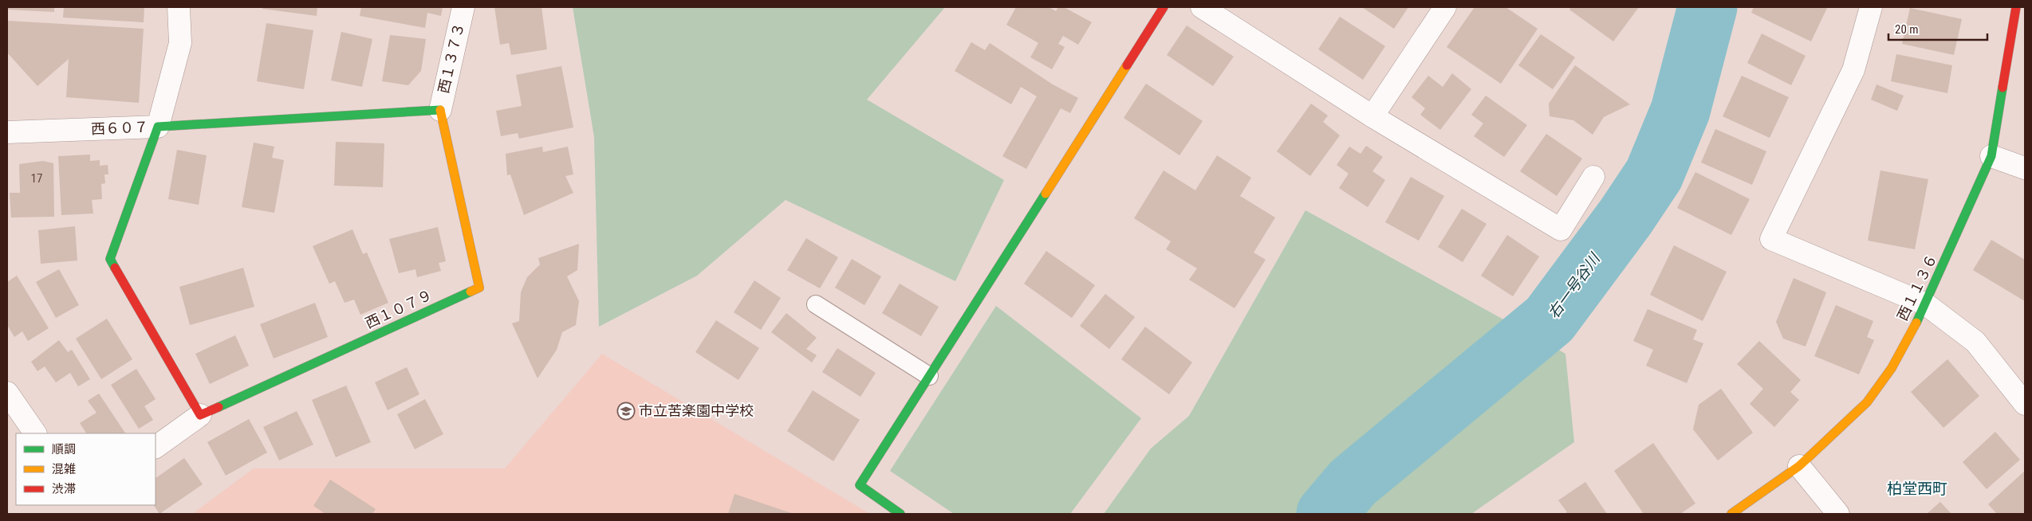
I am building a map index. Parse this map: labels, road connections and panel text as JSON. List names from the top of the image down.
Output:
{
  "streets": {
    "street": [
      "西１３７３",
      "西６０７",
      "西１１３６",
      "西１０７９"
    ]
  },
  "crossings": [
    ["西１３７３", "西１０７９"]
  ],
  "districts": ["柏堂西町"],
  "water": ["右一号谷川"],
  "places": {
    "school or university": ["市立苦楽園中学校"]
  },
  "house_numbers": ["17"],
  "legend": ["順調", "混雑", "渋滞"],
  "scale_bar": "20 m"
}
